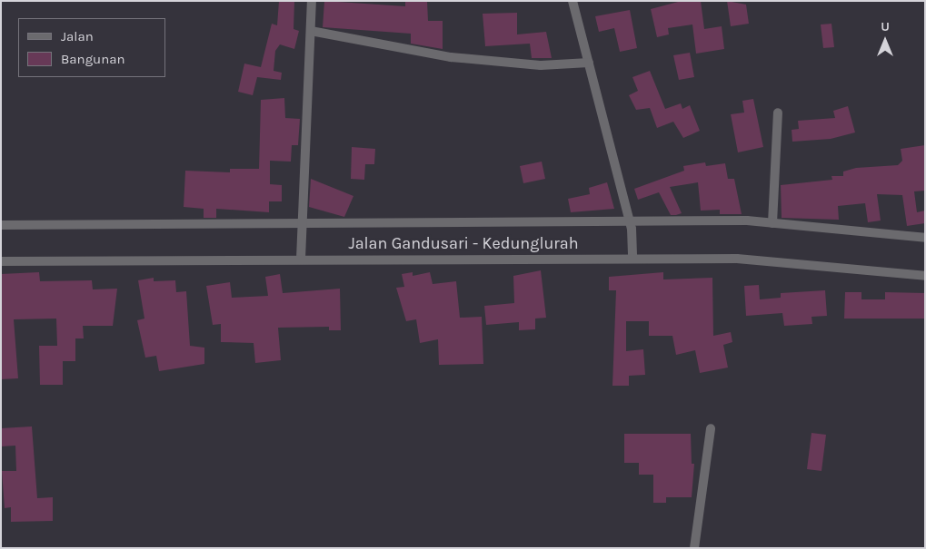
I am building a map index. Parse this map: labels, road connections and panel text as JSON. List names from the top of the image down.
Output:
{
  "streets": {
    "street": ["Jalan Gandusari - Kedunglurah"]
  },
  "legend": ["Jalan", "Bangunan"],
  "north": "top"
}
